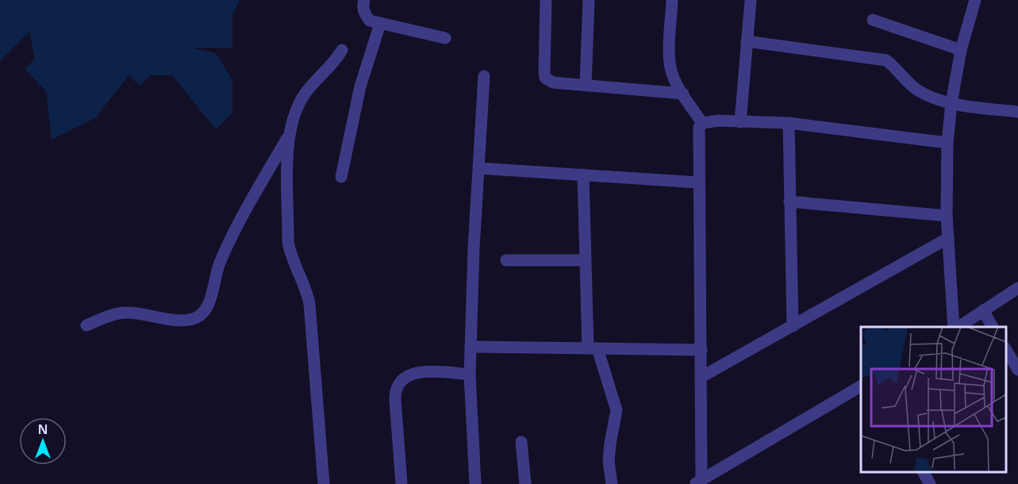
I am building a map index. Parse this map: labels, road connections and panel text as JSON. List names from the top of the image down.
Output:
{
  "north": "top"
}
